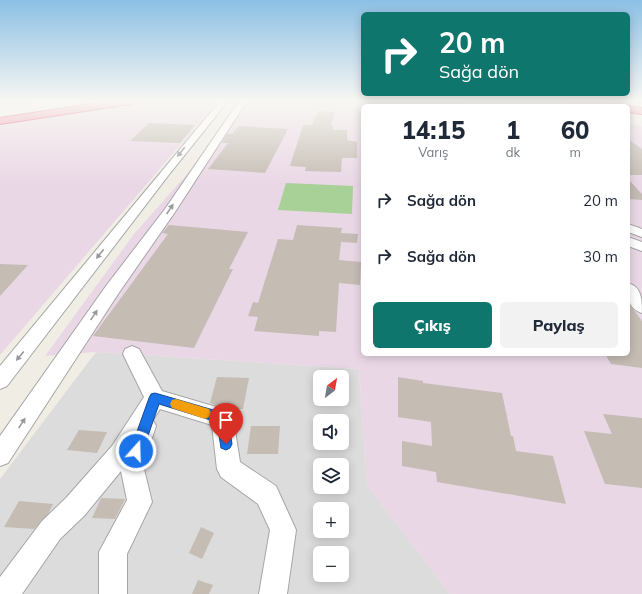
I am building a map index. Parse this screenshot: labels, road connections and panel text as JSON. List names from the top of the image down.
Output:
{
  "north": "top right",
  "page": {
    "turn": ["20 m", "Sağa dön"],
    "eta": [
      "14:15",
      "Varış",
      "1",
      "dk",
      "60",
      "m"
    ],
    "list": [
      {
        "name": "Sağa dön",
        "value": "20 m"
      },
      {
        "name": "Sağa dön",
        "value": "30 m"
      }
    ],
    "buttons": ["Çıkış", "Paylaş"],
    "map_buttons": ["+", "−"]
  }
}
